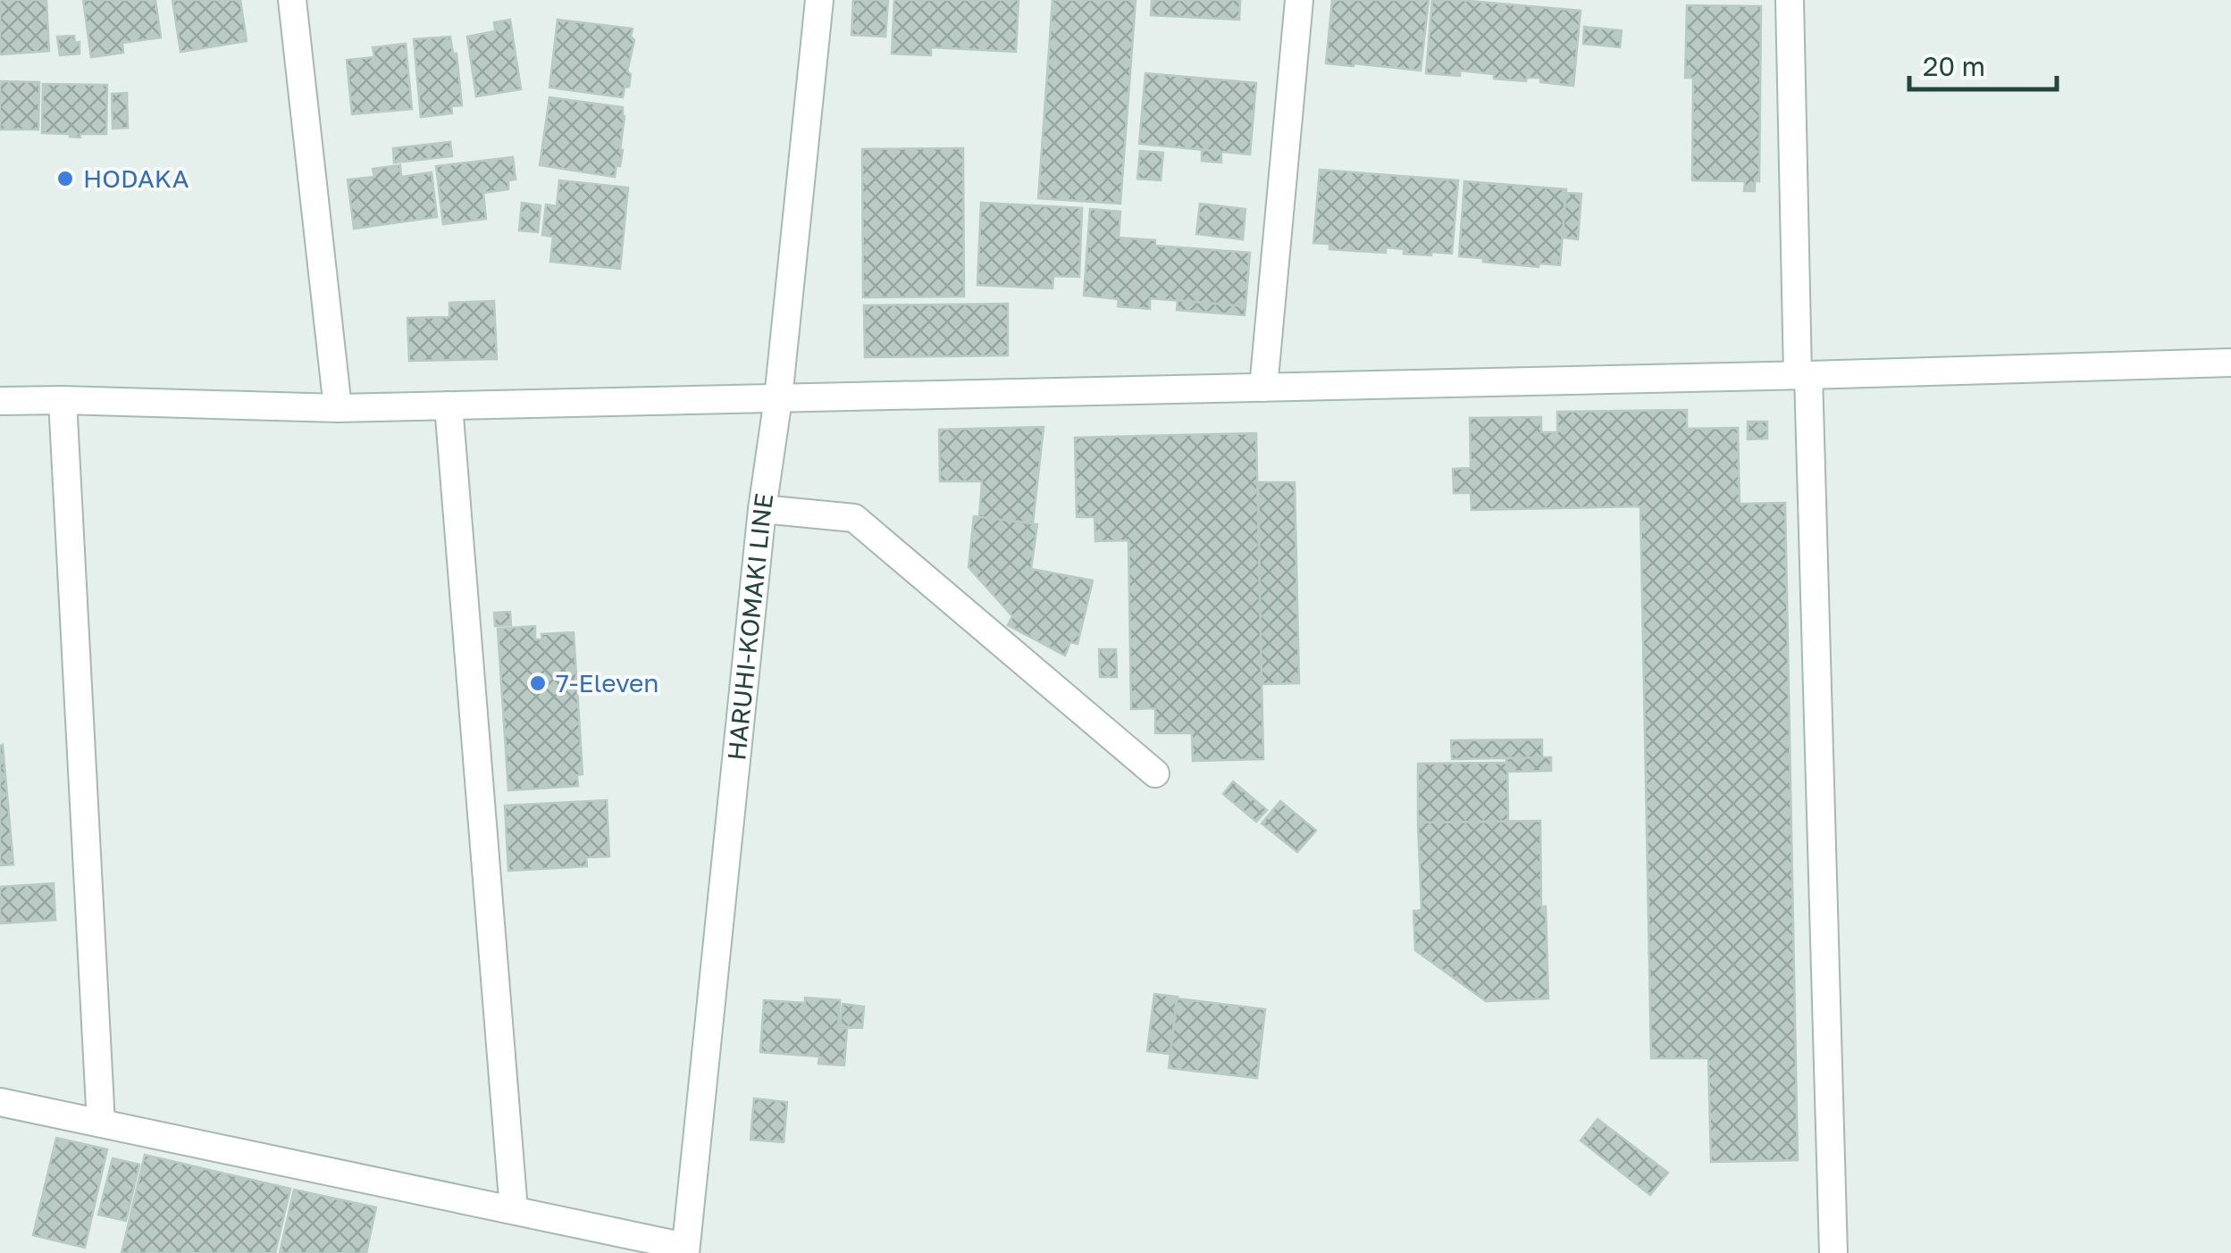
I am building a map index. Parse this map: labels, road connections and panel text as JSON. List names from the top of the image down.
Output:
{
  "streets": {
    "street": ["HARUHI-KOMAKI LINE"]
  },
  "places": ["HODAKA", "7-Eleven"],
  "scale_bar": "20 m"
}
